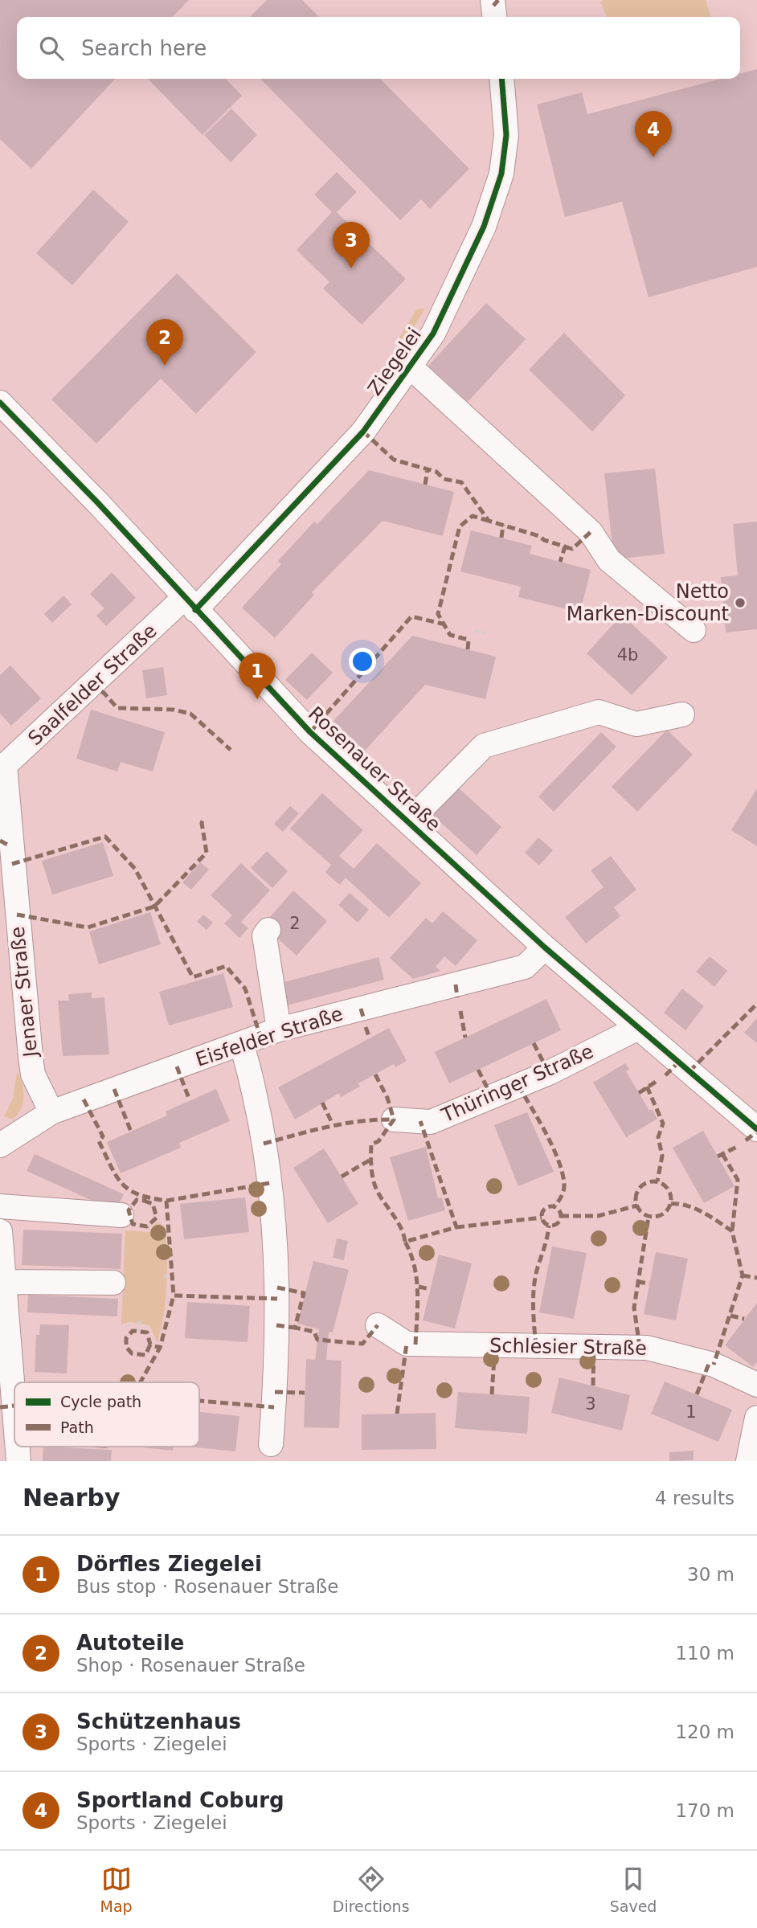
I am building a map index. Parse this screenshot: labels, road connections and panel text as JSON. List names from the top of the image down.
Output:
{
  "streets": {
    "street": [
      "Ziegelei",
      "Saalfelder Straße",
      "Rosenauer Straße",
      "Jenaer Straße",
      "Eisfelder Straße",
      "Thüringer Straße",
      "Schlesier Straße"
    ]
  },
  "crossings": [
    ["Ziegelei", "Saalfelder Straße"],
    ["Ziegelei", "Rosenauer Straße"],
    ["Saalfelder Straße", "Rosenauer Straße"],
    ["Saalfelder Straße", "Jenaer Straße"],
    ["Rosenauer Straße", "Eisfelder Straße"],
    ["Rosenauer Straße", "Thüringer Straße"],
    ["Jenaer Straße", "Eisfelder Straße"]
  ],
  "places": ["Netto Marken-Discount"],
  "house_numbers": [
    "4b",
    "2",
    "3",
    "1"
  ],
  "legend": ["Cycle path", "Path"],
  "page": {
    "search": "Search here",
    "pins": [
      "4",
      "3",
      "2",
      "1"
    ],
    "heading": ["Nearby", "4 results"],
    "list": [
      {
        "mark": "1",
        "name": "Dörfles Ziegelei",
        "note": "Bus stop · Rosenauer Straße",
        "value": "30 m"
      },
      {
        "mark": "2",
        "name": "Autoteile",
        "note": "Shop · Rosenauer Straße",
        "value": "110 m"
      },
      {
        "mark": "3",
        "name": "Schützenhaus",
        "note": "Sports · Ziegelei",
        "value": "120 m"
      },
      {
        "mark": "4",
        "name": "Sportland Coburg",
        "note": "Sports · Ziegelei",
        "value": "170 m"
      }
    ],
    "nav": ["Map", "Directions", "Saved"]
  }
}
